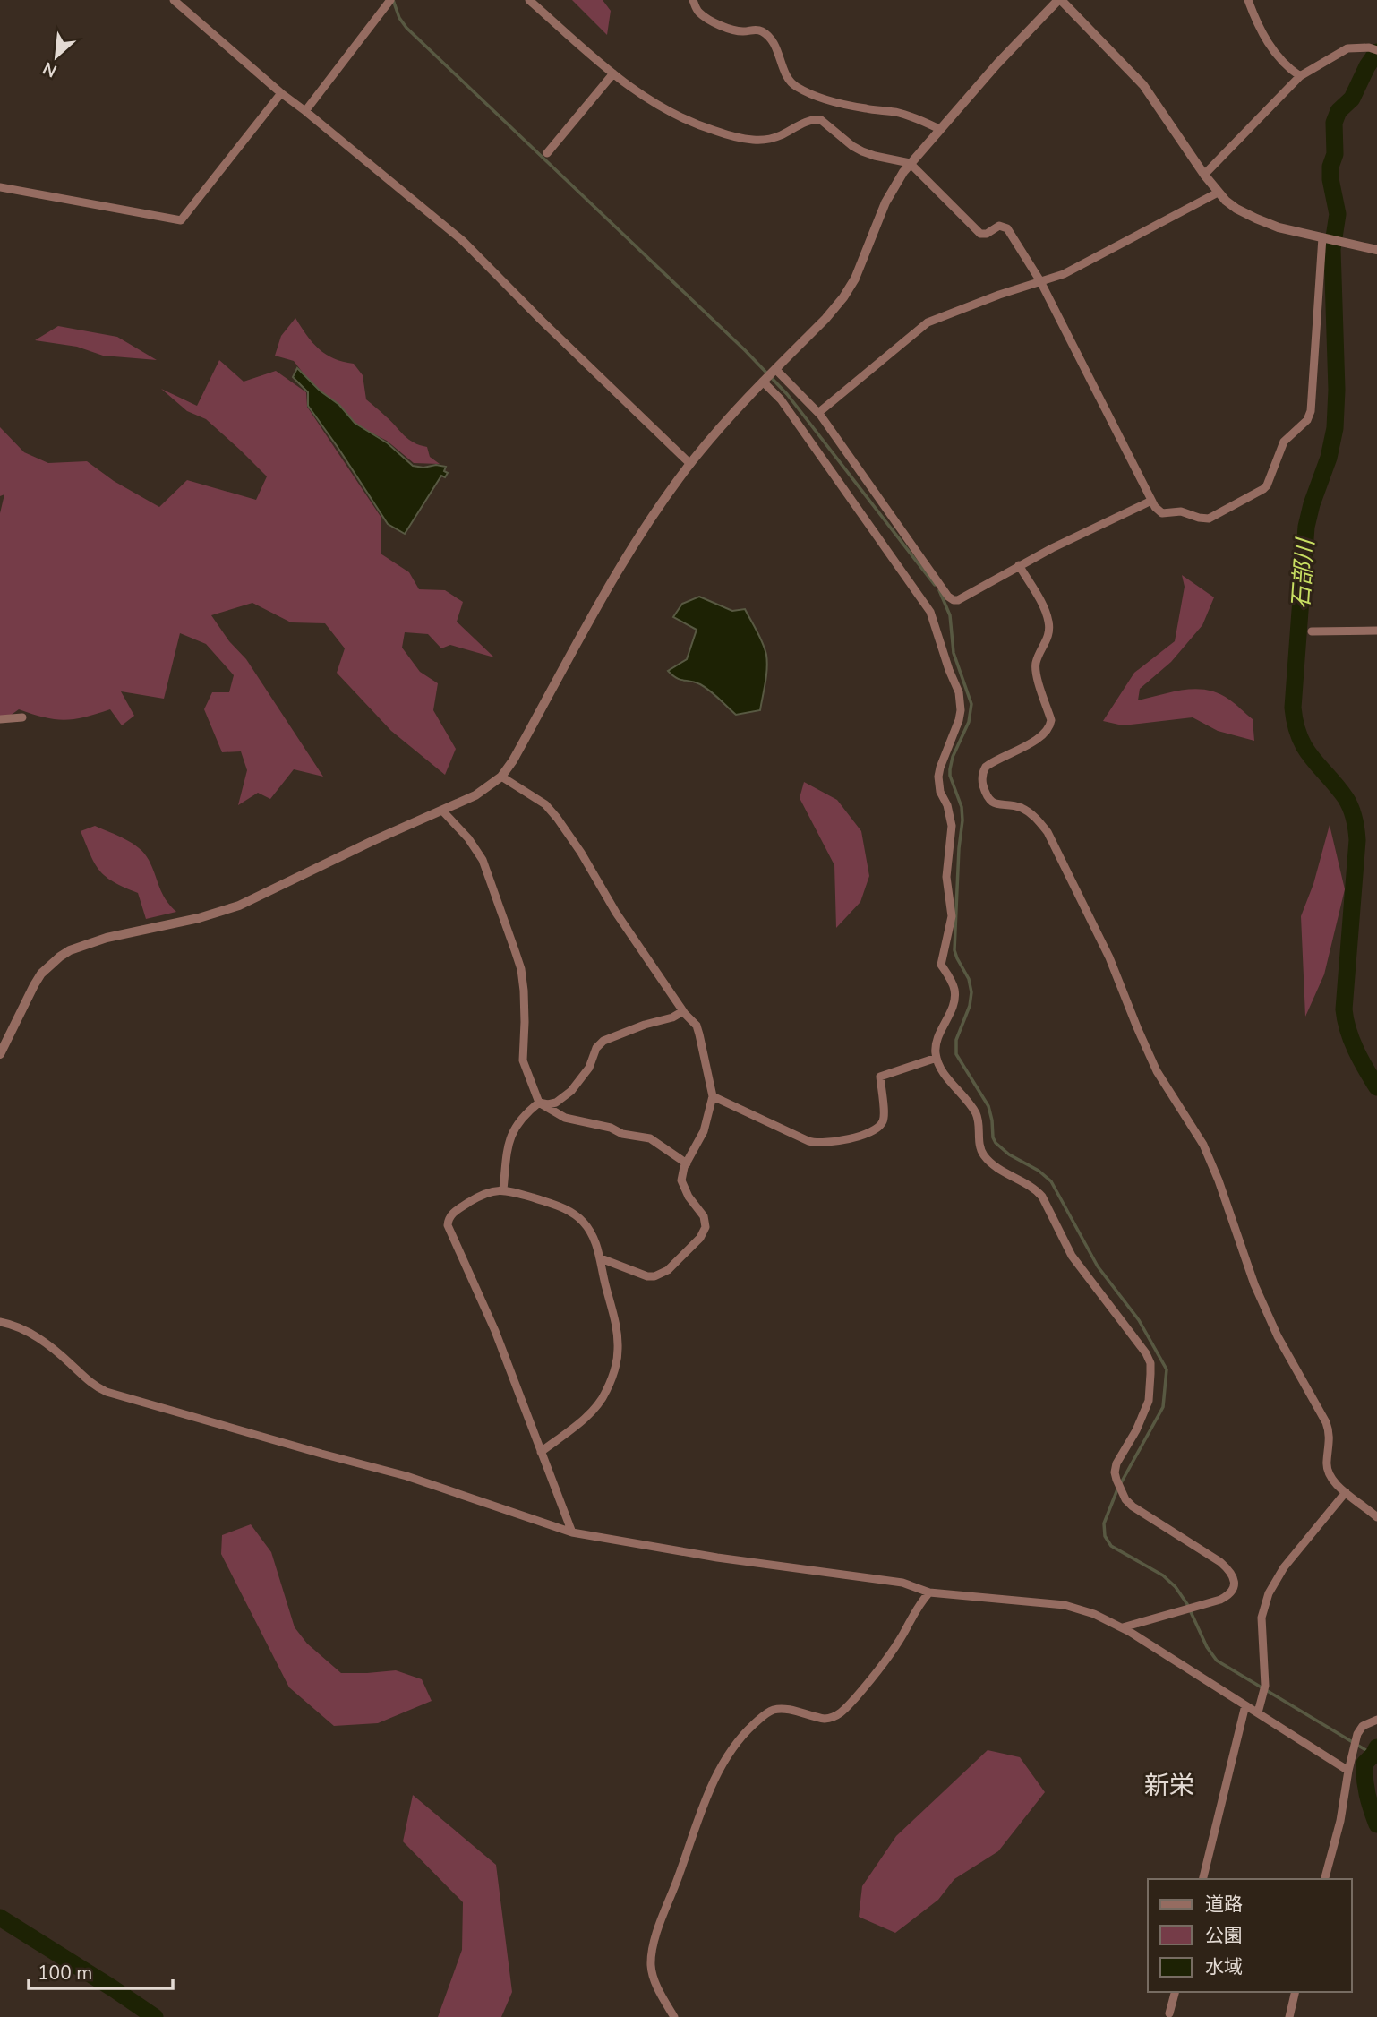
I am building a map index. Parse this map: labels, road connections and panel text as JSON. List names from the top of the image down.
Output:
{
  "districts": ["新栄"],
  "water": ["石部川"],
  "legend": ["道路", "公園", "水域"],
  "scale_bar": "100 m",
  "north": "bottom left"
}
